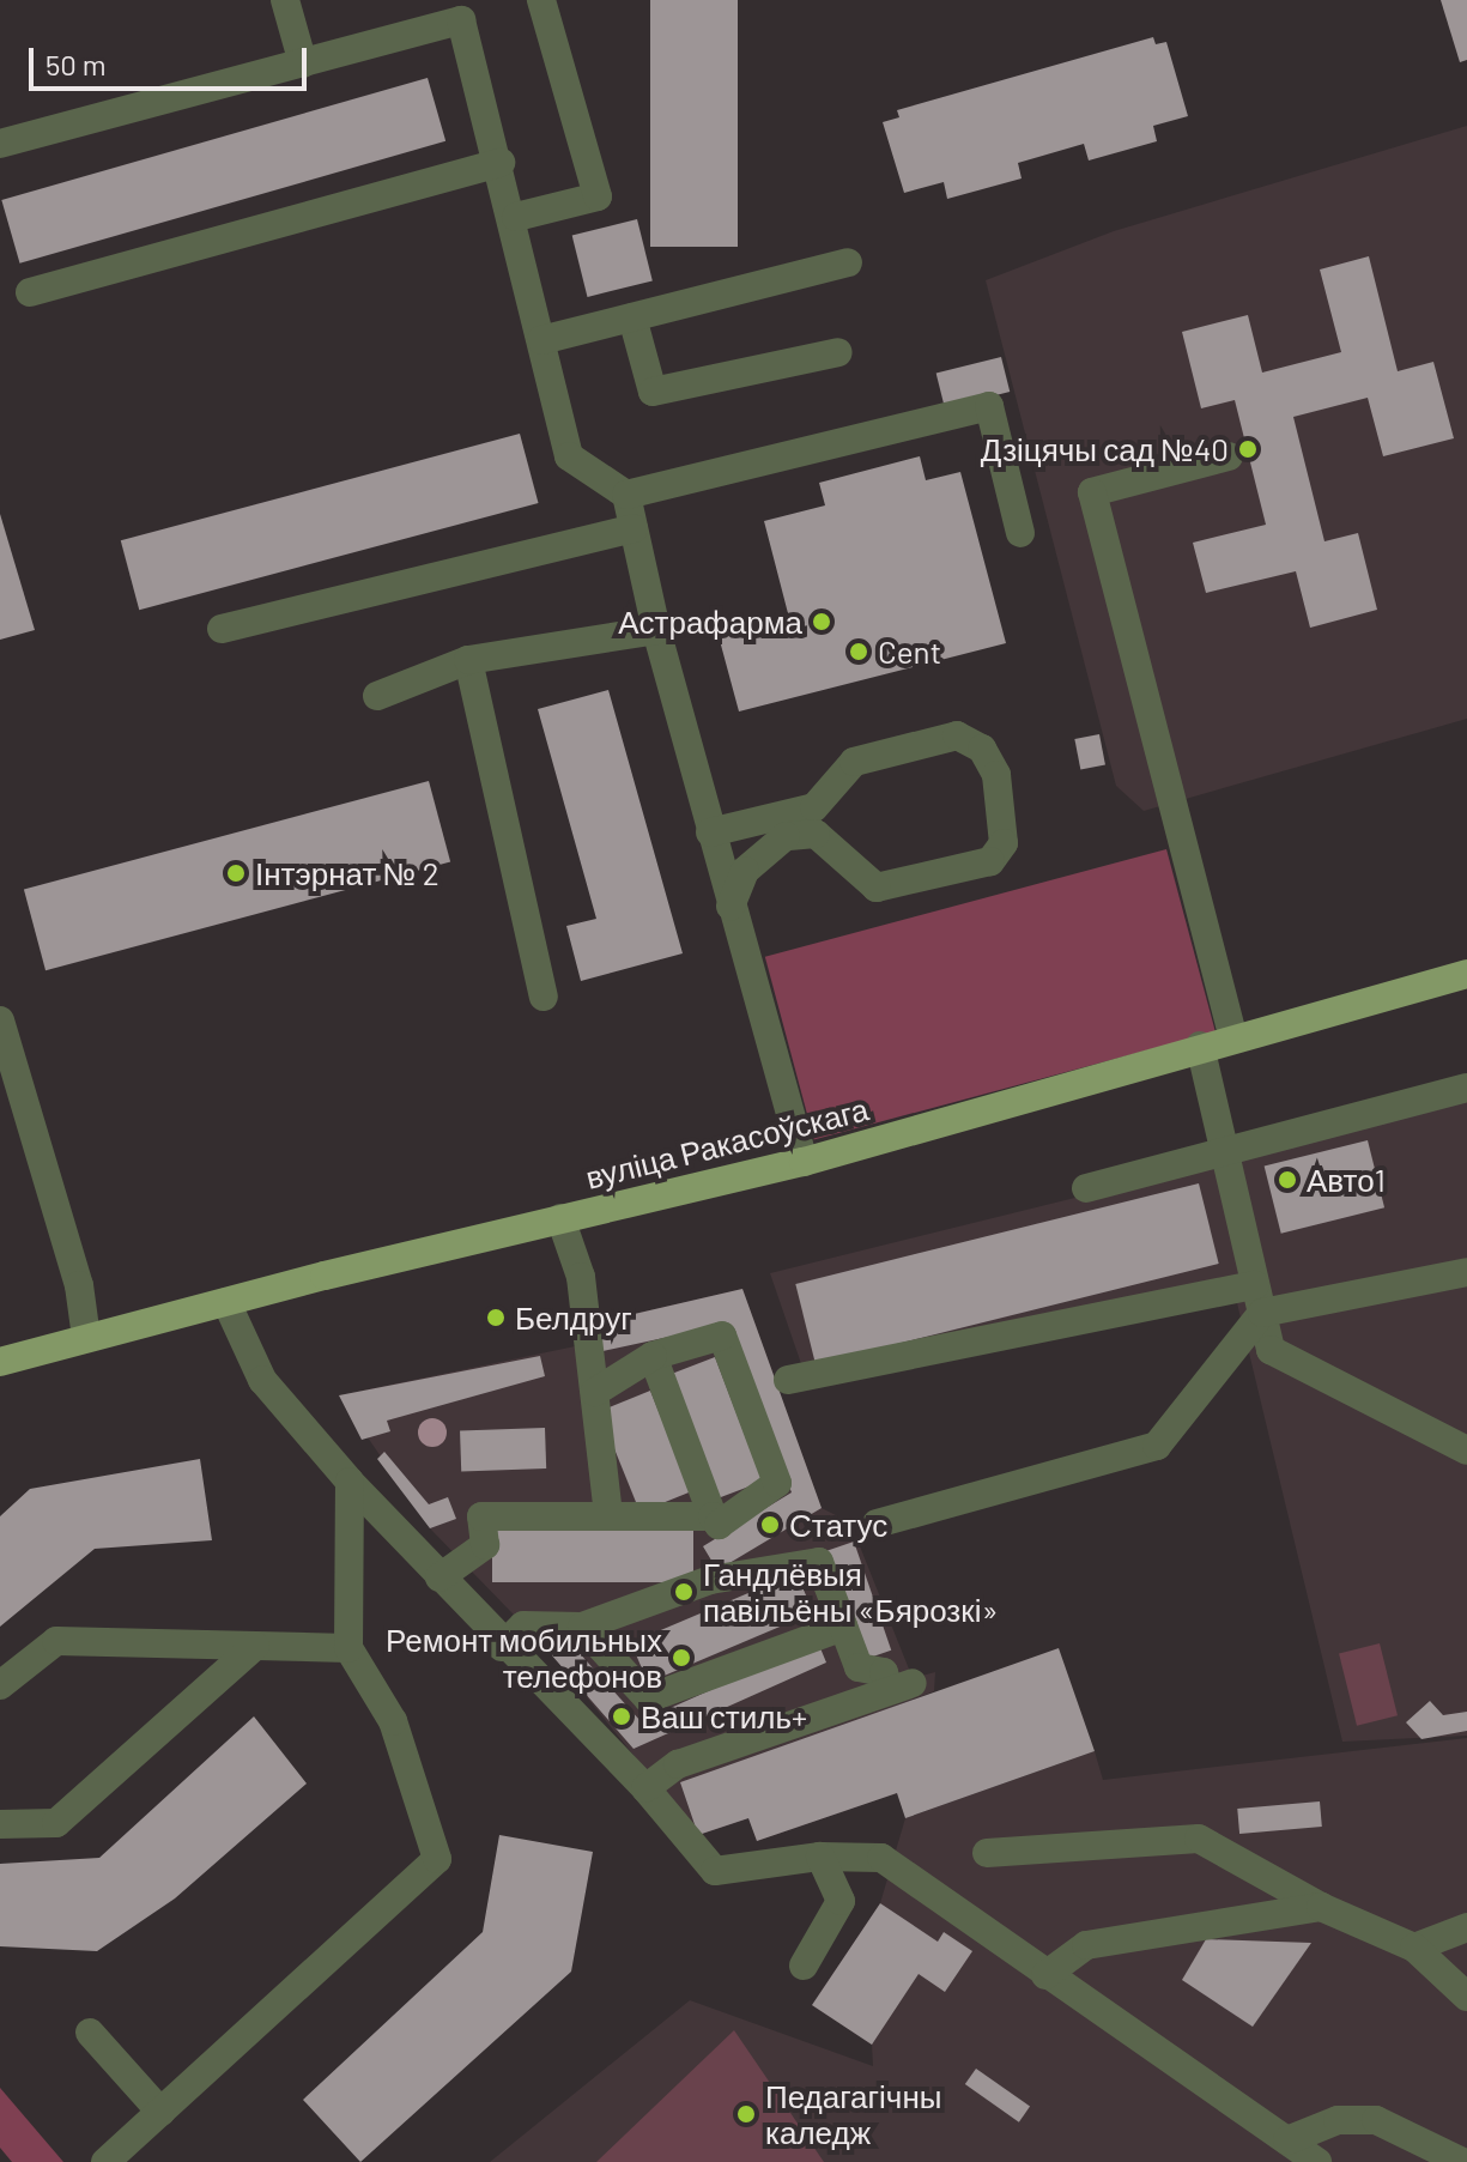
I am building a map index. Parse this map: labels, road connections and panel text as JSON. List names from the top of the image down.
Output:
{
  "streets": {
    "main road": ["вуліца Ракасоўскага"]
  },
  "places": [
    "Дзіцячы сад №40",
    "Астрафарма",
    "Cent",
    "Інтэрнат № 2",
    "Авто1",
    "Белдруг",
    "Статус",
    "Гандлёвыя павільёны «Бярозкі»",
    "Ремонт мобильных телефонов",
    "Ваш стиль+",
    "Педагагічны каледж"
  ],
  "scale_bar": "50 m"
}
